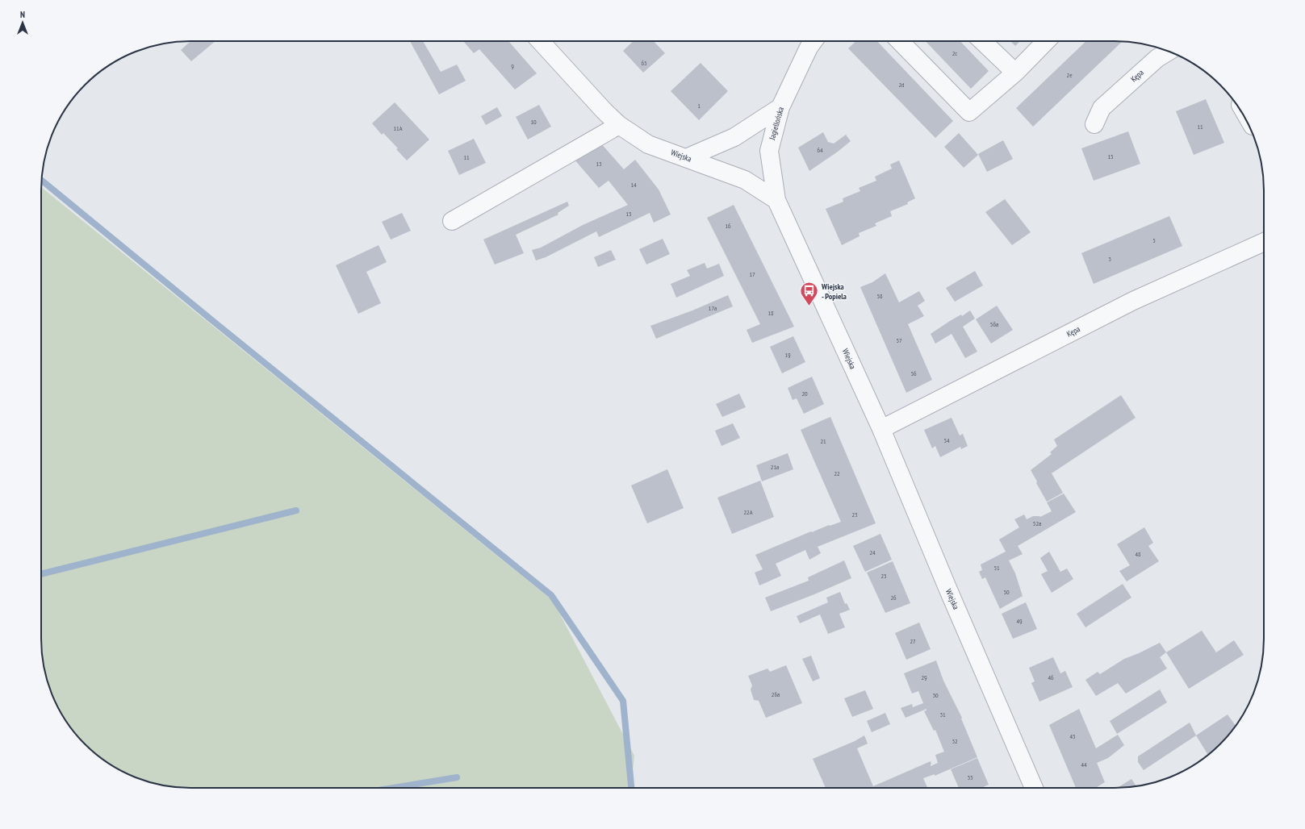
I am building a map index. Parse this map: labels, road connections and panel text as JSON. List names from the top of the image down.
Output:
{
  "streets": {
    "street": ["Kępa", "Jagiellońska", "Wiejska"]
  },
  "crossings": [
    ["Kępa", "Wiejska"],
    ["Jagiellońska", "Wiejska"]
  ],
  "places": {
    "bus stop": ["Wiejska - Popiela"]
  },
  "house_numbers": [
    "2c",
    "65",
    "9",
    "2e",
    "2d",
    "1",
    "10",
    "11",
    "11A",
    "64",
    "15",
    "11",
    "13",
    "14",
    "15",
    "16",
    "5",
    "3",
    "17",
    "58",
    "17a",
    "18",
    "56a",
    "57",
    "19",
    "56",
    "20",
    "54",
    "21",
    "21a",
    "22",
    "22A",
    "23",
    "52a",
    "24",
    "48",
    "51",
    "25",
    "50",
    "26",
    "49",
    "27",
    "29",
    "46",
    "26a",
    "30",
    "31",
    "45",
    "32",
    "44",
    "33"
  ],
  "north": "top"
}
